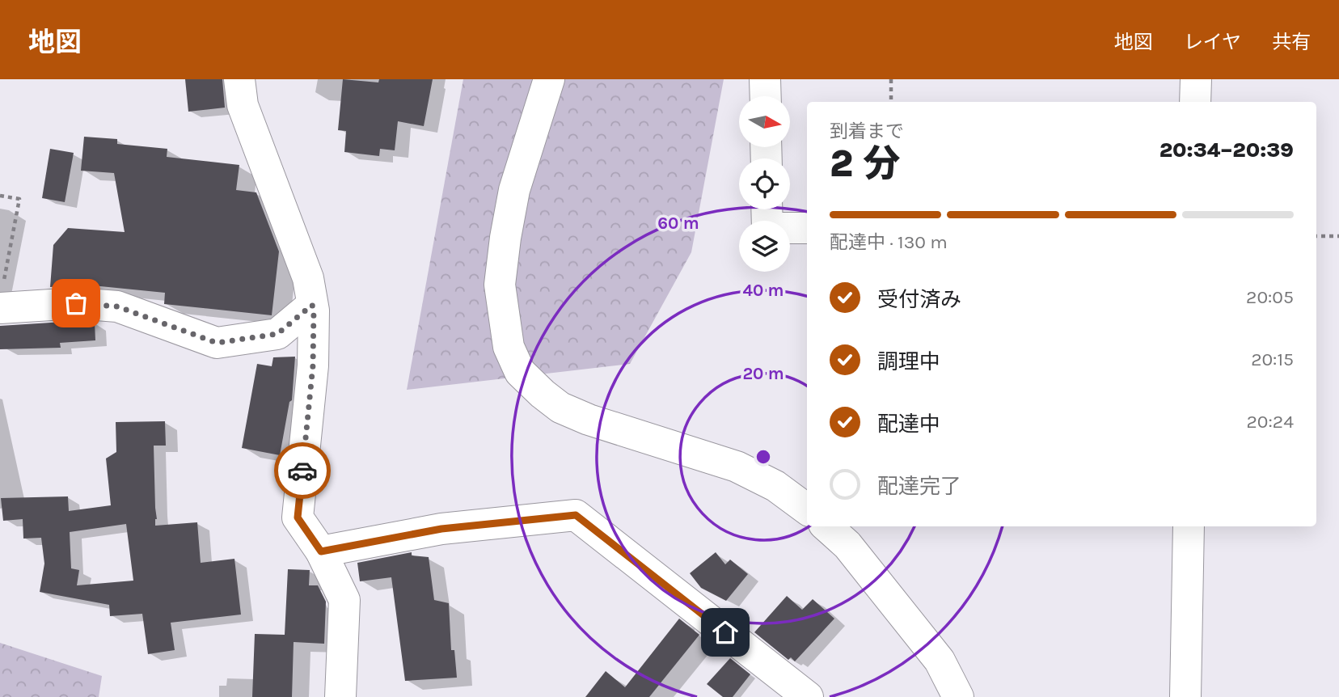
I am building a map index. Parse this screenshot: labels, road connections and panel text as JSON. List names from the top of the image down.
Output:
{
  "north": "right",
  "page": {
    "header": "地図",
    "nav": ["地図", "レイヤ", "共有"],
    "heading": ["2 分", "到着まで", "20:34–20:39"],
    "bar": "配達中 · 130 m",
    "list": [
      ["受付済み", "20:05"],
      ["調理中", "20:15"],
      ["配達中", "20:24"],
      "配達完了"
    ]
  },
  "rings": ["60 m", "40 m", "20 m"]
}
